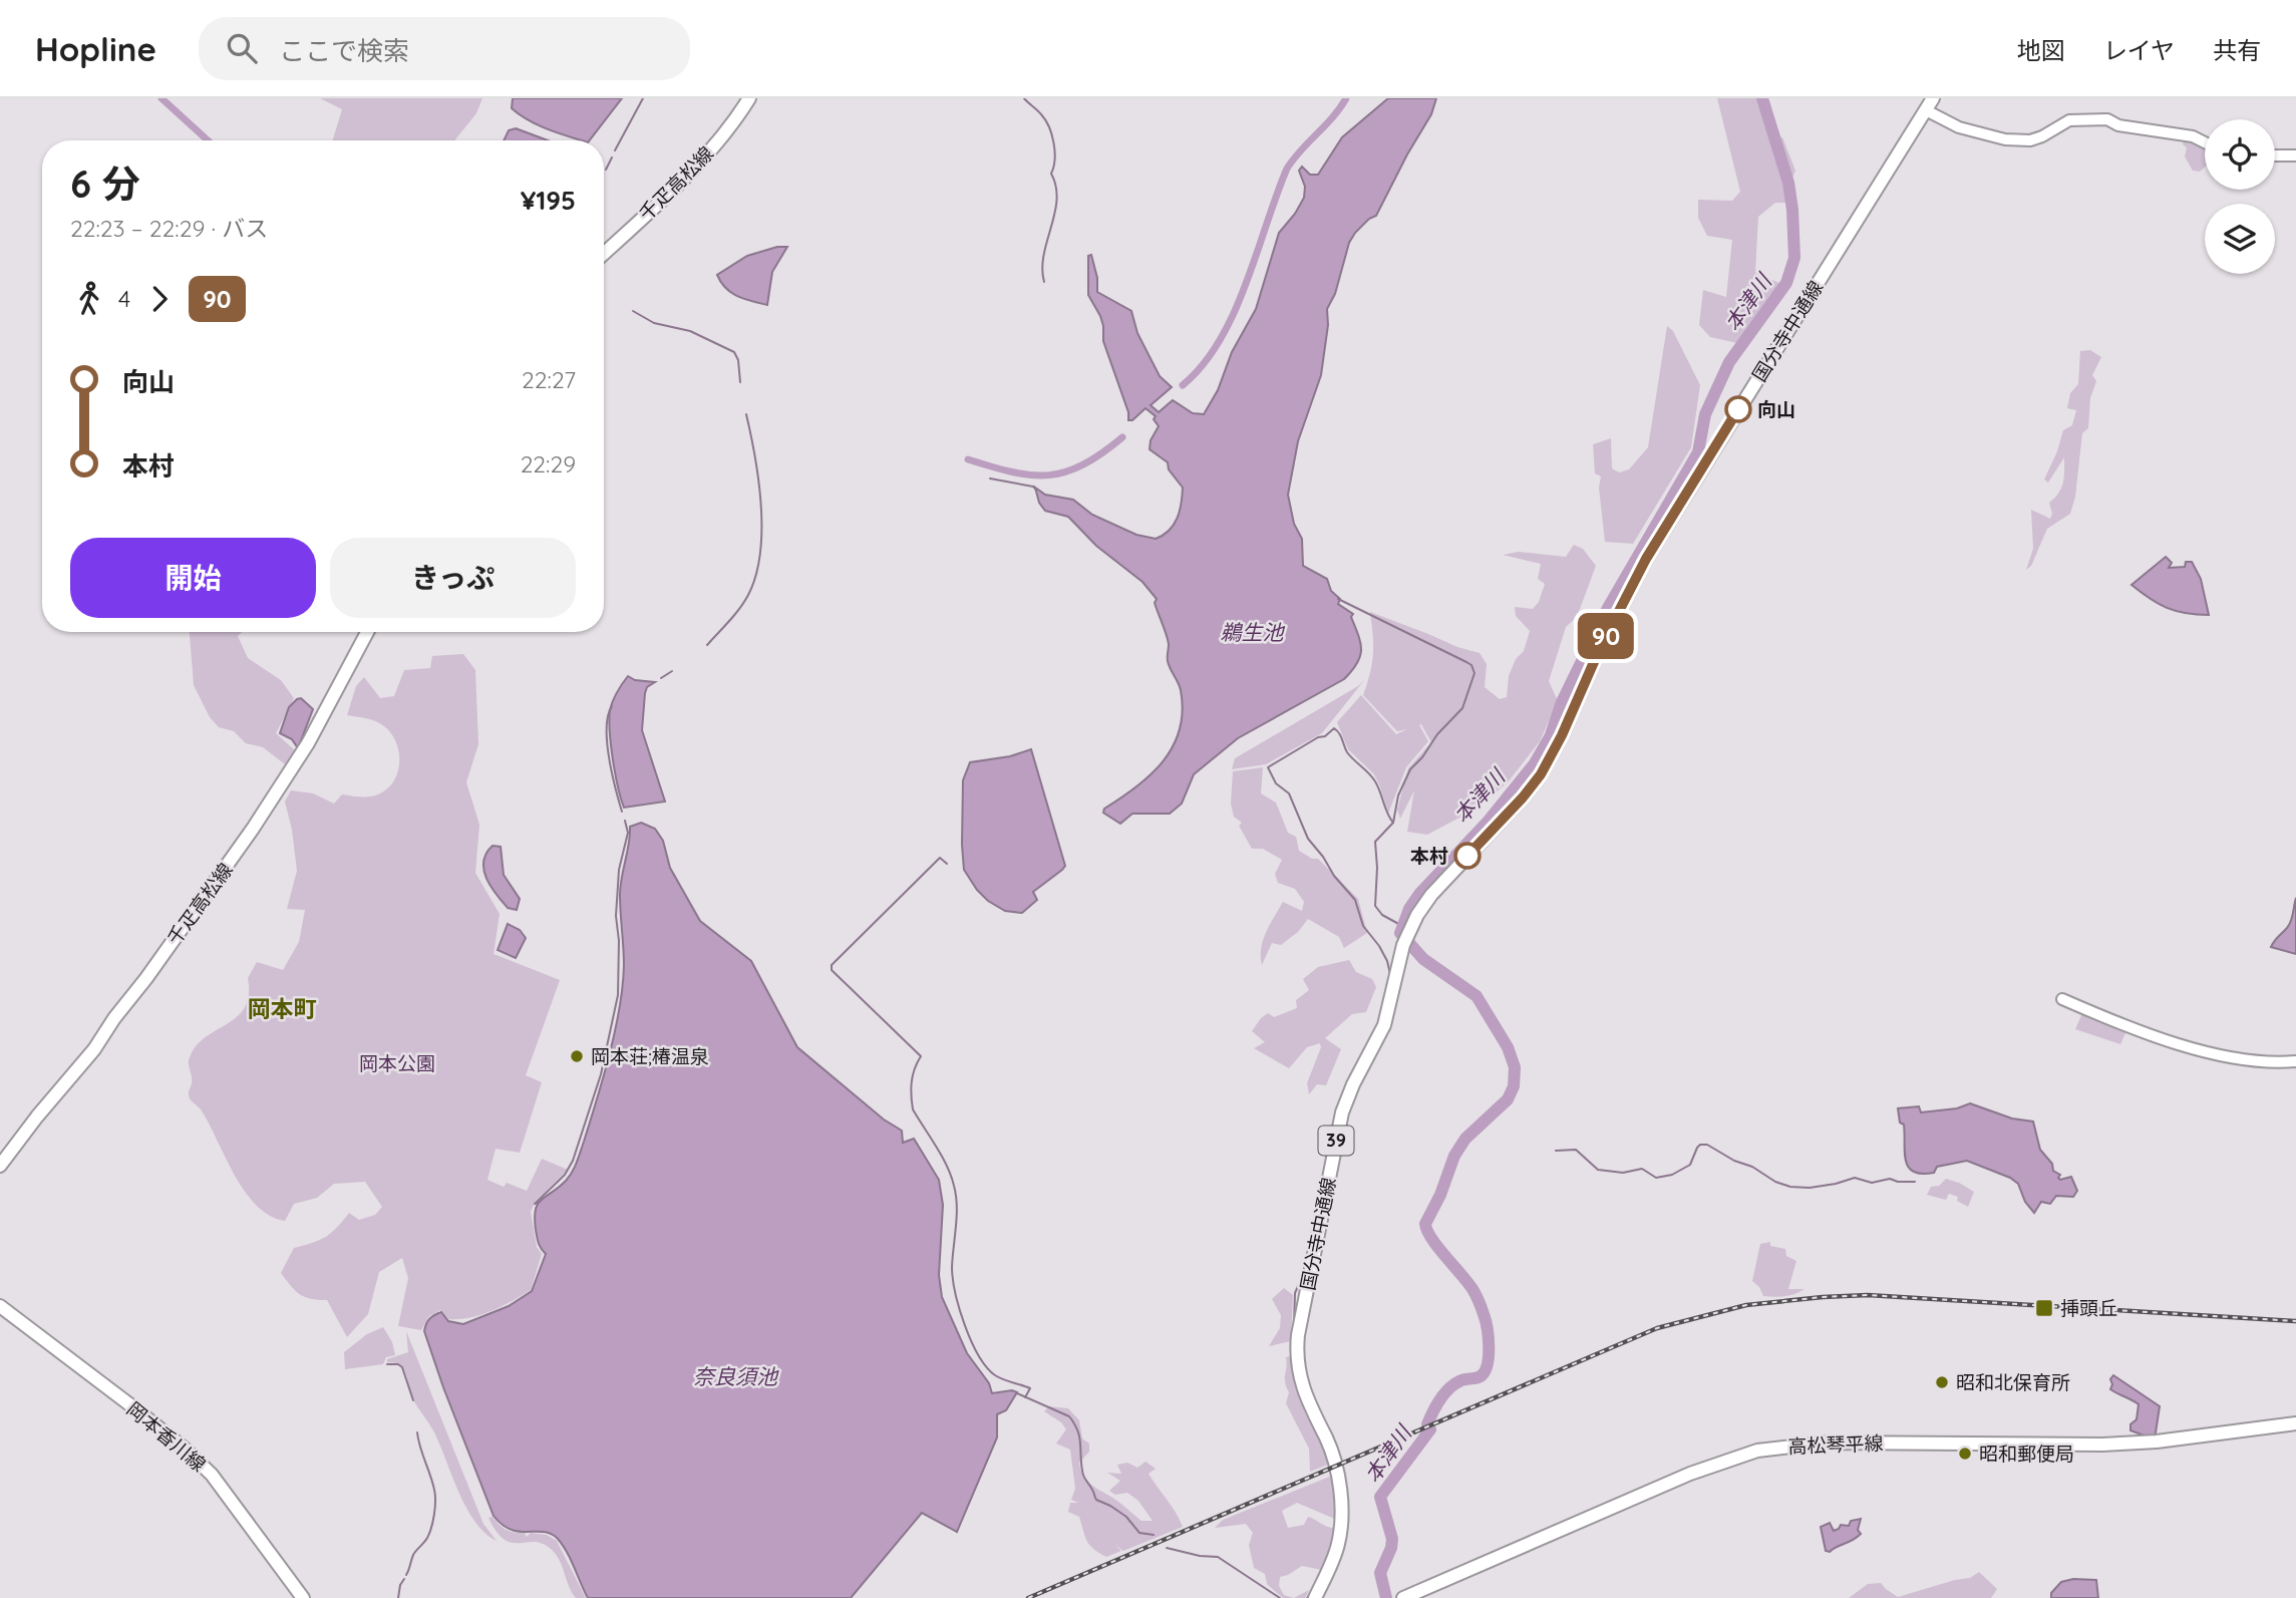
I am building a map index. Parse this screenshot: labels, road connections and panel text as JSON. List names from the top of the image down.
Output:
{
  "streets": {
    "main road": [
      "千疋高松線",
      "国分寺中通線",
      "39",
      "岡本香川線",
      "高松琴平線"
    ]
  },
  "districts": ["岡本町"],
  "water": ["本津川", "鵜生池", "奈良須池"],
  "parks": ["岡本公園"],
  "places": {
    "other": [
      "向山",
      "本村",
      "岡本荘;椿温泉",
      "昭和北保育所",
      "昭和郵便局"
    ],
    "transit": ["挿頭丘"]
  },
  "lines": ["bus line 90"],
  "page": {
    "header": "Hopline",
    "search": "ここで検索",
    "nav": ["地図", "レイヤ", "共有"],
    "on_map": "90",
    "heading": ["6 分", "22:23 – 22:29 · バス", "¥195"],
    "legs": ["4", "90"],
    "list": [
      {
        "name": "向山",
        "value": "22:27"
      },
      {
        "name": "本村",
        "value": "22:29"
      }
    ],
    "buttons": ["開始", "きっぷ"]
  }
}
